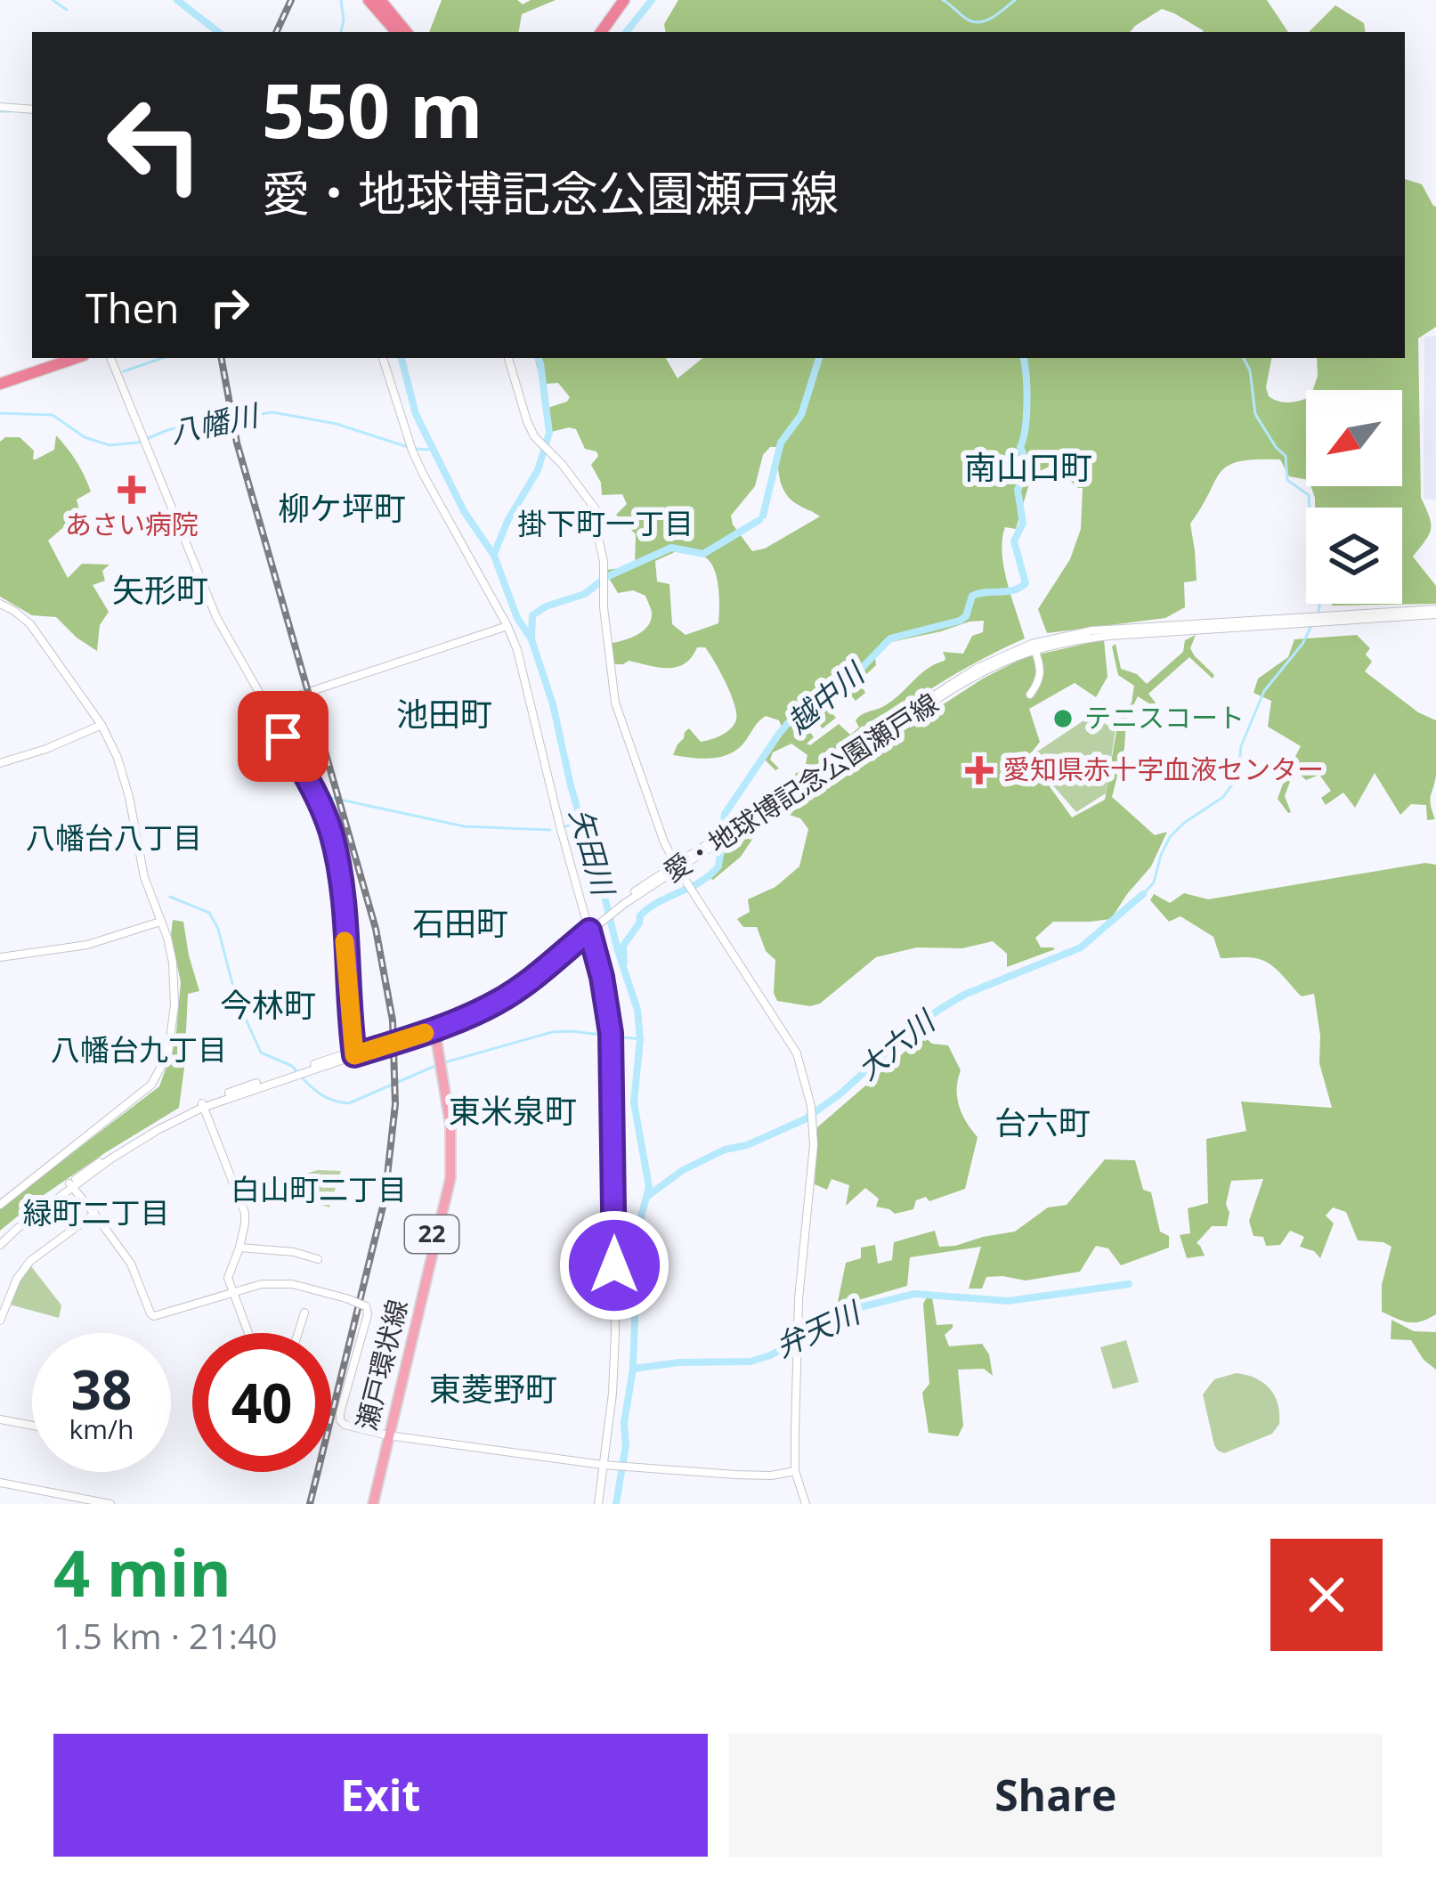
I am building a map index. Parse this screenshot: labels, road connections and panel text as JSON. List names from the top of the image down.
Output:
{
  "streets": {
    "main road": ["22", "瀬戸環状線"],
    "street": ["愛・地球博記念公園瀬戸線"]
  },
  "crossings": [
    ["愛・地球博記念公園瀬戸線", "瀬戸環状線"]
  ],
  "districts": [
    "南山口町",
    "柳ケ坪町",
    "掛下町一丁目",
    "矢形町",
    "池田町",
    "八幡台八丁目",
    "石田町",
    "今林町",
    "八幡台九丁目",
    "東米泉町",
    "台六町",
    "白山町二丁目",
    "緑町二丁目",
    "東菱野町"
  ],
  "water": [
    "八幡川",
    "越中川",
    "矢田川",
    "大六川",
    "弁天川"
  ],
  "places": {
    "health": ["あさい病院", "愛知県赤十字血液センター"],
    "other": ["テニスコート"]
  },
  "north": "bottom left",
  "page": {
    "turn": ["550 m", "愛・地球博記念公園瀬戸線"],
    "then": "Then",
    "speed": "38 km/h",
    "limit": "40",
    "heading": ["4 min", "1.5 km · 21:40"],
    "buttons": ["Exit", "Share"]
  }
}
